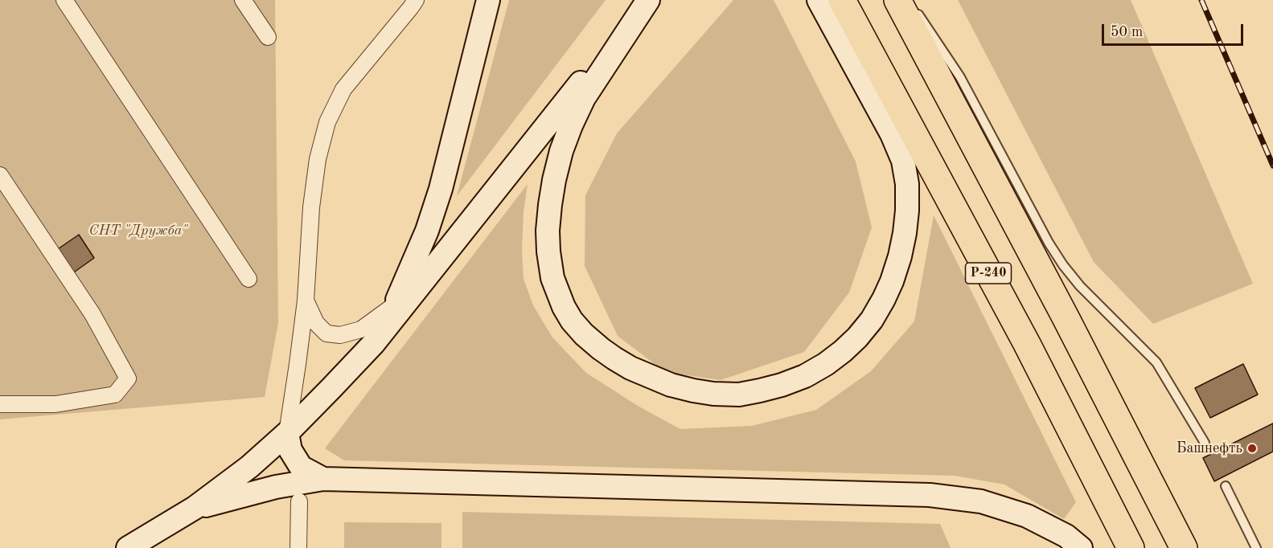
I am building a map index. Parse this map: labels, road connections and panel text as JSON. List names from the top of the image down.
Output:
{
  "streets": {
    "highway": ["Р-240"]
  },
  "parks": ["СНТ \"Дружба\""],
  "places": ["Башнефть"],
  "scale_bar": "50 m"
}
